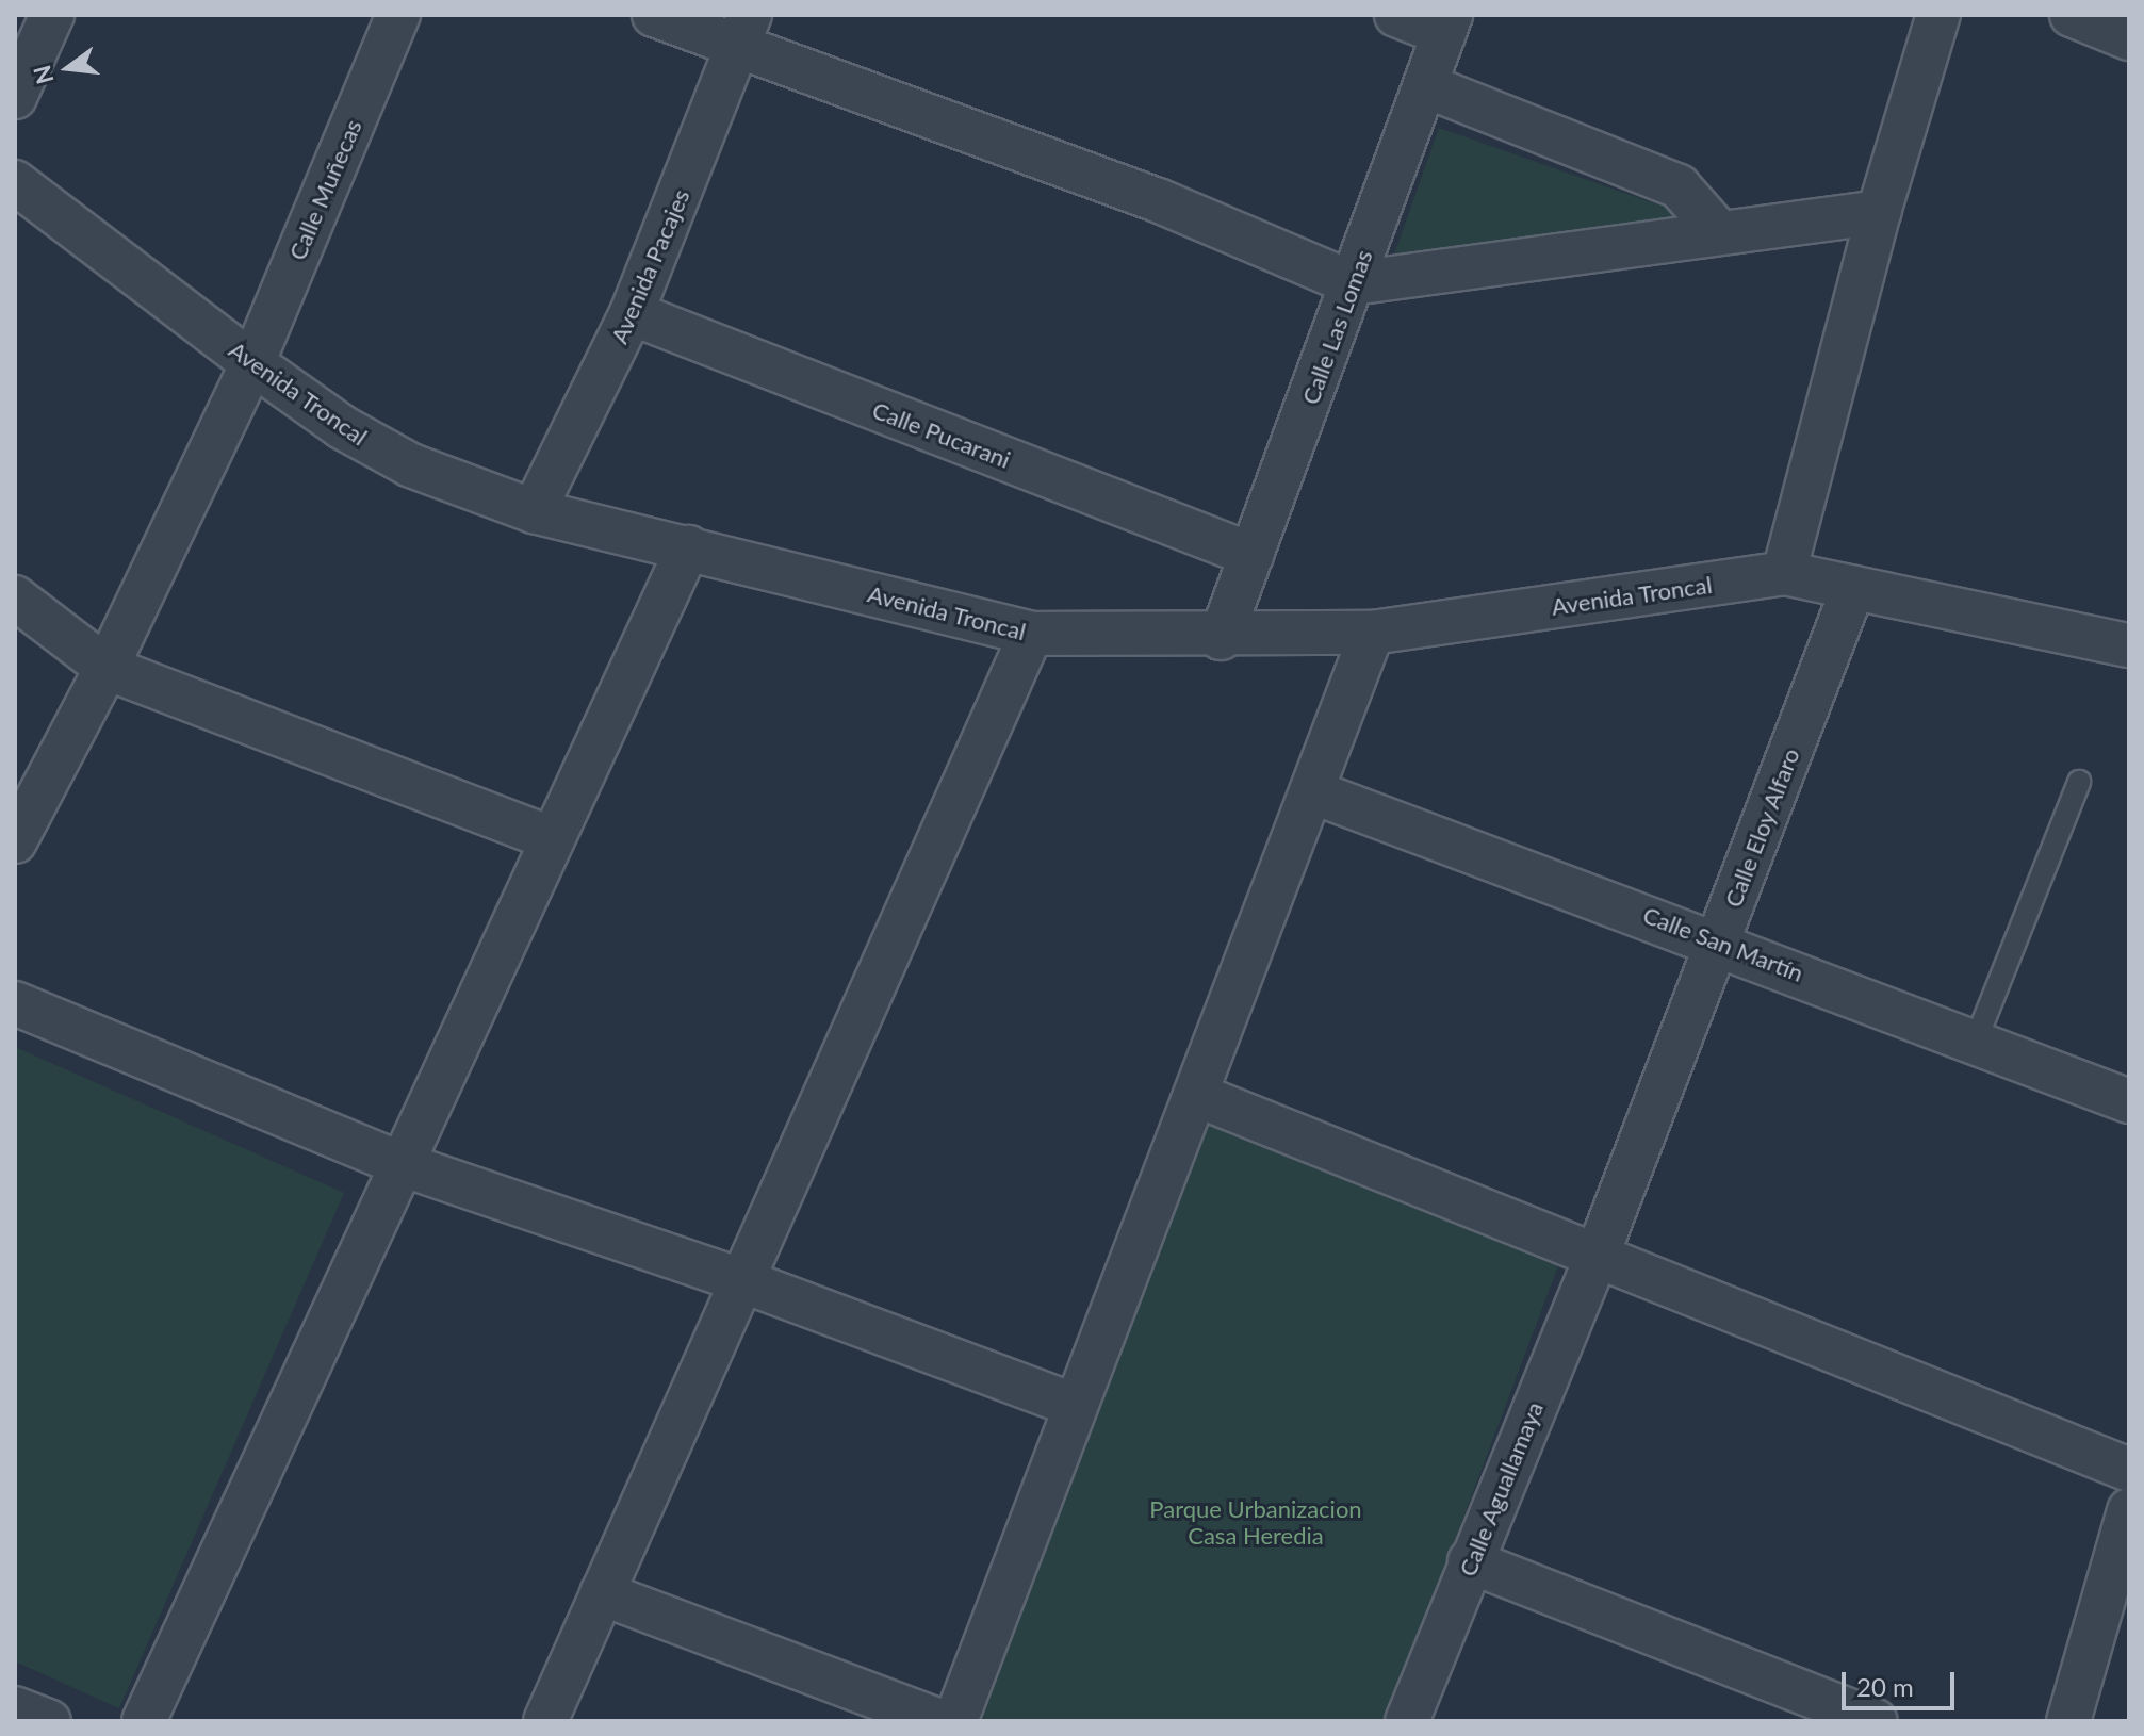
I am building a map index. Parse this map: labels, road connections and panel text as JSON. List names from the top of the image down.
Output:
{
  "streets": {
    "street": [
      "Calle Muñecas",
      "Avenida Pacajes",
      "Calle Las Lomas",
      "Avenida Troncal",
      "Calle Pucarani",
      "Calle Eloy Alfaro",
      "Calle San Martín",
      "Calle Aguallamaya"
    ]
  },
  "crossings": [
    ["Calle Muñecas", "Avenida Troncal"],
    ["Avenida Pacajes", "Avenida Troncal"],
    ["Avenida Pacajes", "Calle Pucarani"],
    ["Calle Las Lomas", "Avenida Troncal"],
    ["Calle Las Lomas", "Calle Pucarani"],
    ["Avenida Troncal", "Calle Eloy Alfaro"],
    ["Calle Eloy Alfaro", "Calle San Martín"],
    ["Calle Eloy Alfaro", "Calle Aguallamaya"]
  ],
  "parks": ["Parque Urbanizacion Casa Heredia"],
  "scale_bar": "20 m",
  "north": "left"
}
